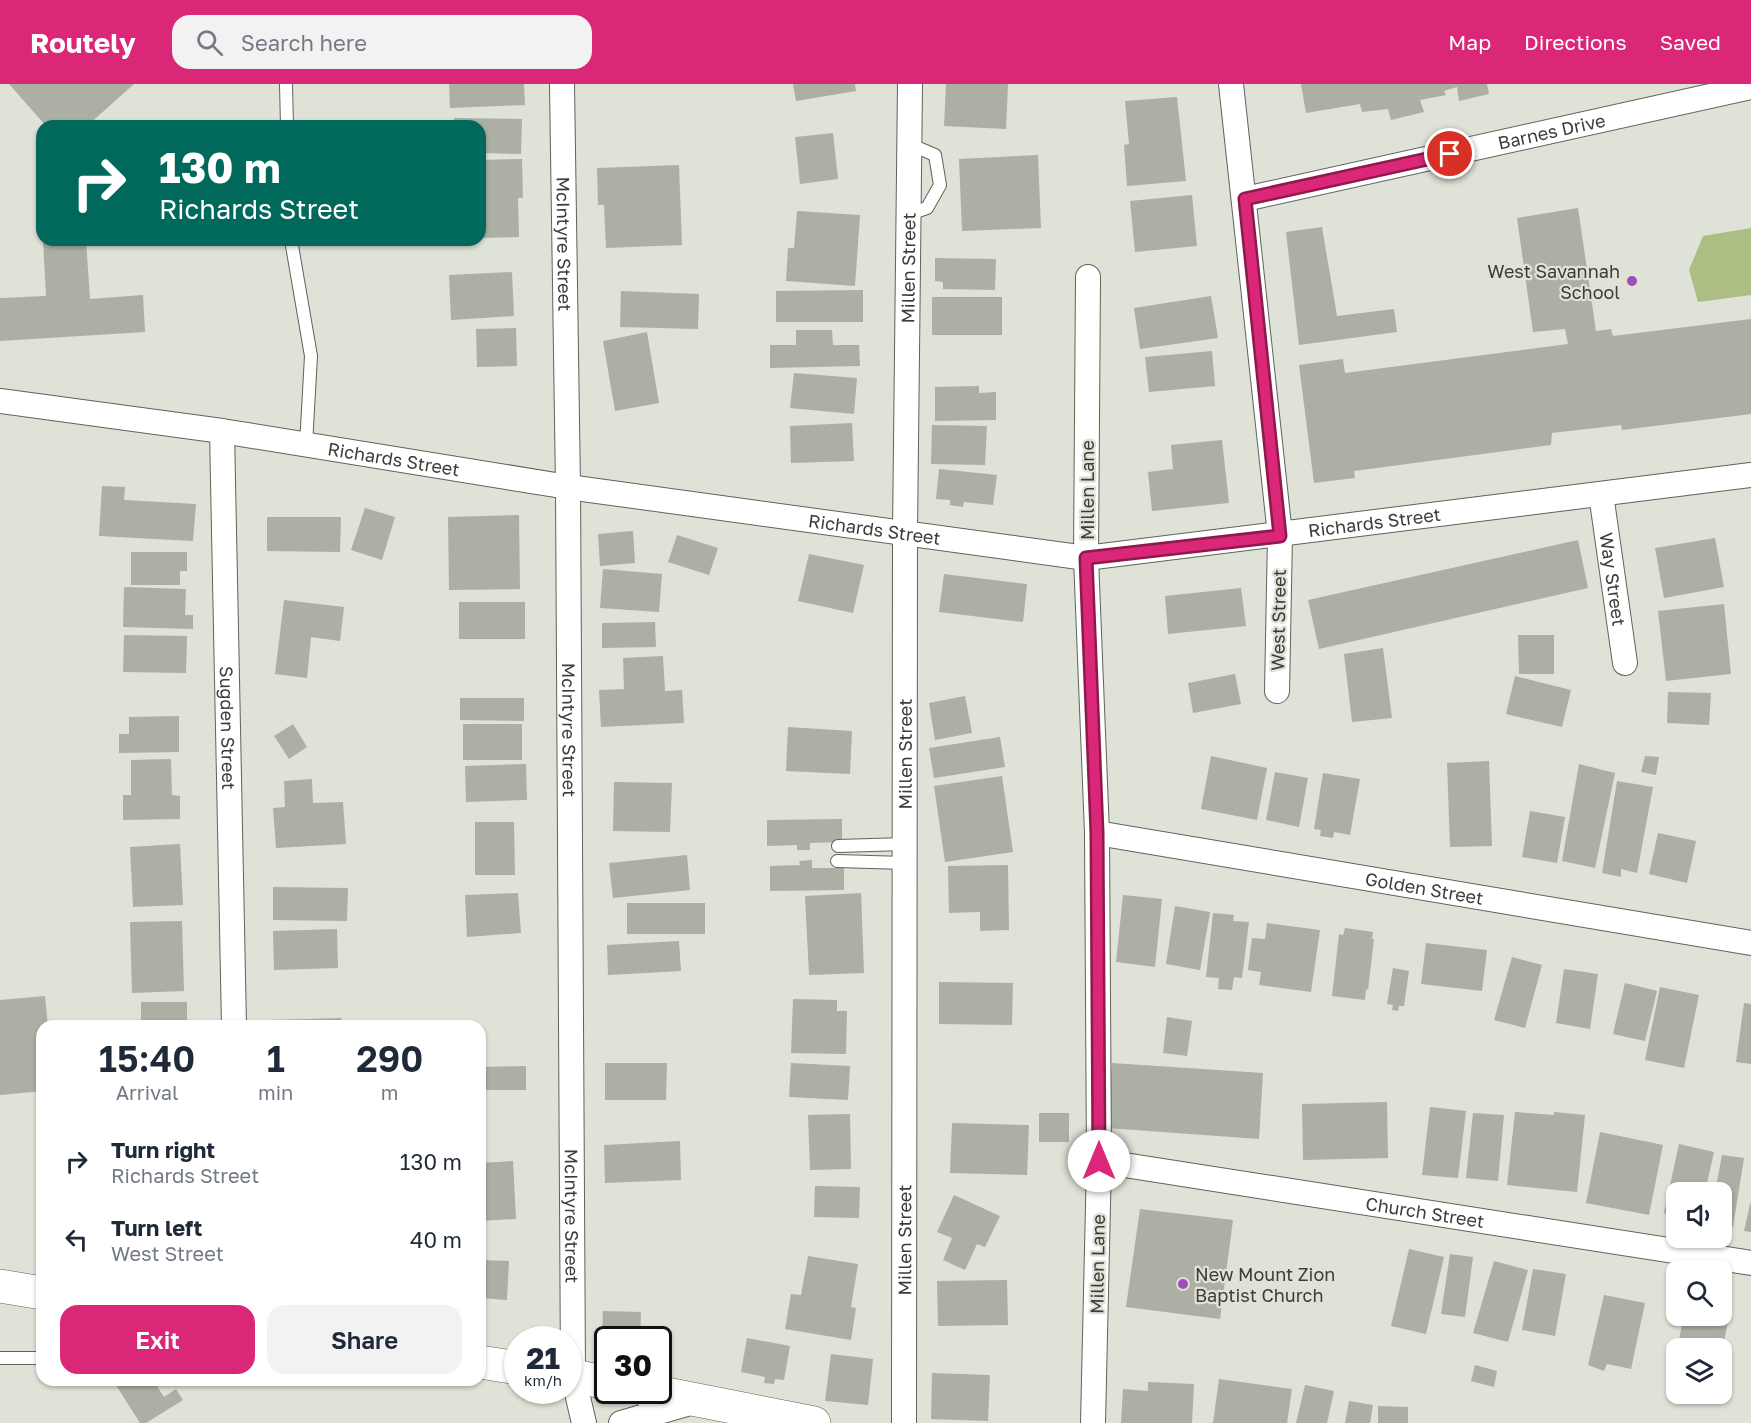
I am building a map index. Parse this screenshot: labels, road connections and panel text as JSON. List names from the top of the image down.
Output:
{
  "streets": {
    "street": [
      "Barnes Drive",
      "McIntyre Street",
      "Millen Street",
      "Richards Street",
      "Millen Lane",
      "Way Street",
      "West Street",
      "Sugden Street",
      "Golden Street",
      "Church Street"
    ]
  },
  "crossings": [
    ["Barnes Drive", "West Street"],
    ["McIntyre Street", "Richards Street"],
    ["Millen Street", "Richards Street"],
    ["Richards Street", "Millen Lane"],
    ["Richards Street", "Way Street"],
    ["Richards Street", "West Street"],
    ["Richards Street", "Sugden Street"],
    ["Millen Lane", "Golden Street"],
    ["Millen Lane", "Church Street"]
  ],
  "places": ["West Savannah School", "New Mount Zion Baptist Church"],
  "page": {
    "header": "Routely",
    "search": "Search here",
    "nav": ["Map", "Directions", "Saved"],
    "turn": ["130 m", "Richards Street"],
    "eta": [
      "15:40",
      "Arrival",
      "1",
      "min",
      "290",
      "m"
    ],
    "list": [
      {
        "name": "Turn right",
        "note": "Richards Street",
        "value": "130 m"
      },
      {
        "name": "Turn left",
        "note": "West Street",
        "value": "40 m"
      }
    ],
    "buttons": ["Exit", "Share"],
    "speed": "21 km/h",
    "limit": "30"
  }
}
